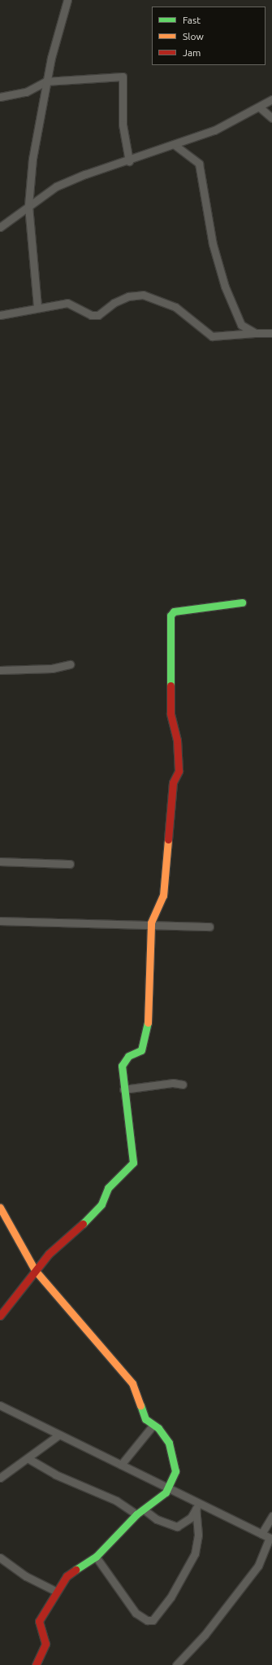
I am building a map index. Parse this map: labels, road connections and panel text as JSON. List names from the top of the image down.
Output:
{
  "legend": ["Fast", "Slow", "Jam"]
}
